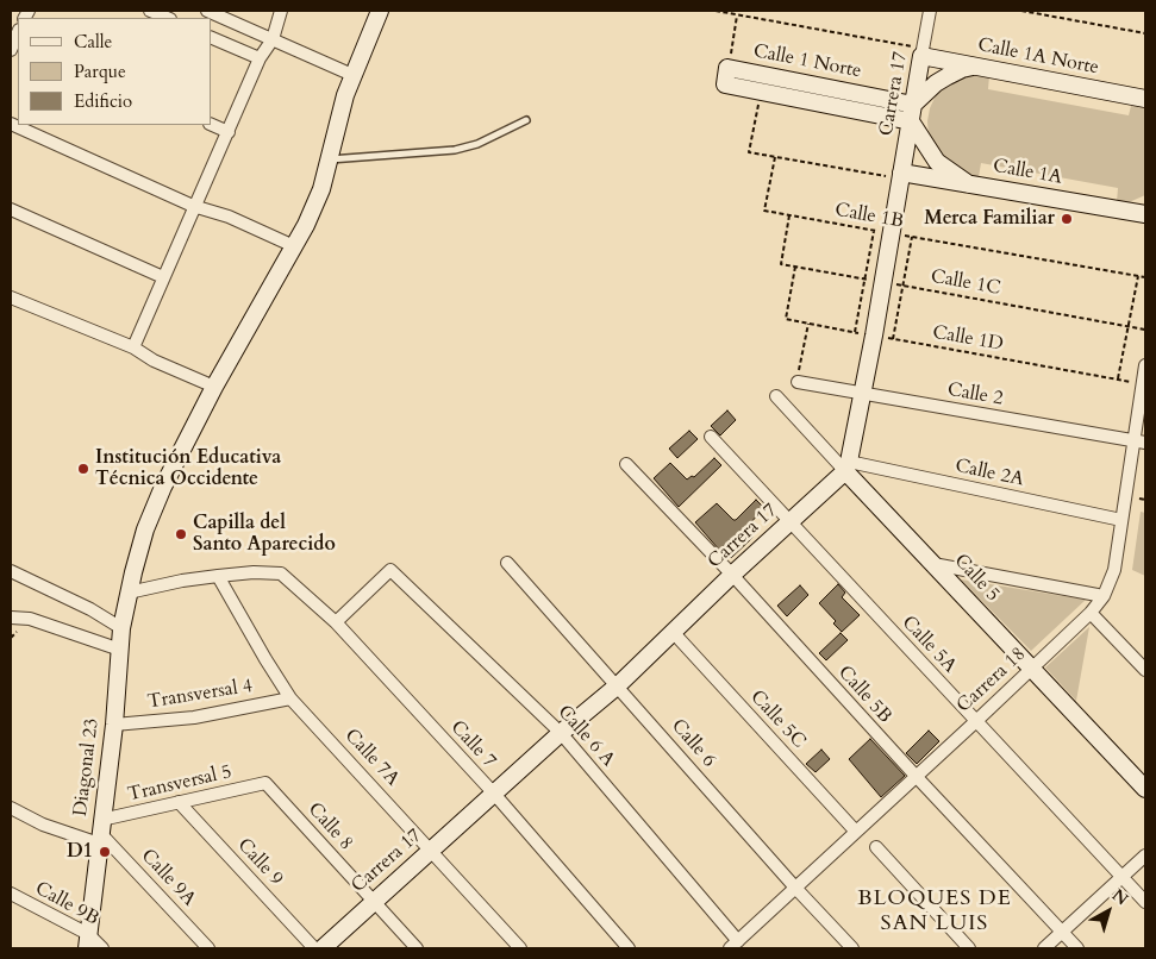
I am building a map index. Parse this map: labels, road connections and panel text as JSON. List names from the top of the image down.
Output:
{
  "streets": {
    "street": [
      "Calle 1A Norte",
      "Calle 1 Norte",
      "Carrera 17",
      "Calle 1A",
      "Calle 2",
      "Calle 2A",
      "Calle 5",
      "Calle 5A",
      "Carrera 18",
      "Transversal 4",
      "Calle 5B",
      "Calle 5C",
      "Calle 6 A",
      "Calle 6",
      "Calle 7",
      "Calle 7A",
      "Diagonal 23",
      "Transversal 5",
      "Calle 8",
      "Calle 9",
      "Calle 9A",
      "Calle 9B"
    ],
    "path": ["Calle 1B", "Calle 1C", "Calle 1D"]
  },
  "crossings": [
    ["Calle 1A Norte", "Carrera 17"],
    ["Calle 1 Norte", "Carrera 17"],
    ["Carrera 17", "Calle 1A"],
    ["Carrera 17", "Calle 1B"],
    ["Carrera 17", "Calle 1C"],
    ["Carrera 17", "Calle 1D"],
    ["Carrera 17", "Calle 2"],
    ["Carrera 17", "Calle 2A"],
    ["Carrera 17", "Calle 5"],
    ["Carrera 17", "Calle 5A"],
    ["Carrera 17", "Calle 5B"],
    ["Carrera 17", "Calle 5C"],
    ["Carrera 17", "Calle 6 A"],
    ["Carrera 17", "Calle 6"],
    ["Carrera 17", "Calle 7"],
    ["Carrera 17", "Calle 7A"],
    ["Carrera 17", "Calle 8"],
    ["Calle 1B", "Calle 1C"],
    ["Calle 1C", "Calle 1D"],
    ["Calle 1D", "Carrera 18"],
    ["Calle 2", "Carrera 18"],
    ["Calle 2A", "Calle 5"],
    ["Calle 2A", "Carrera 18"],
    ["Calle 5", "Carrera 18"],
    ["Calle 5A", "Carrera 18"],
    ["Carrera 18", "Calle 5B"],
    ["Carrera 18", "Calle 5C"],
    ["Carrera 18", "Calle 6 A"],
    ["Carrera 18", "Calle 6"],
    ["Transversal 4", "Calle 7A"],
    ["Transversal 4", "Diagonal 23"],
    ["Calle 6 A", "Calle 7"],
    ["Calle 7", "Calle 7A"],
    ["Diagonal 23", "Transversal 5"],
    ["Diagonal 23", "Calle 9A"],
    ["Diagonal 23", "Calle 9B"],
    ["Transversal 5", "Calle 8"],
    ["Transversal 5", "Calle 9"],
    ["Transversal 5", "Calle 9A"]
  ],
  "districts": ["BLOQUES DE SAN LUIS"],
  "places": [
    "Merca Familiar",
    "Institución Educativa Técnica Occidente",
    "Capilla del Santo Aparecido",
    "D1"
  ],
  "legend": ["Calle", "Parque", "Edificio"],
  "north": "top right"
}
